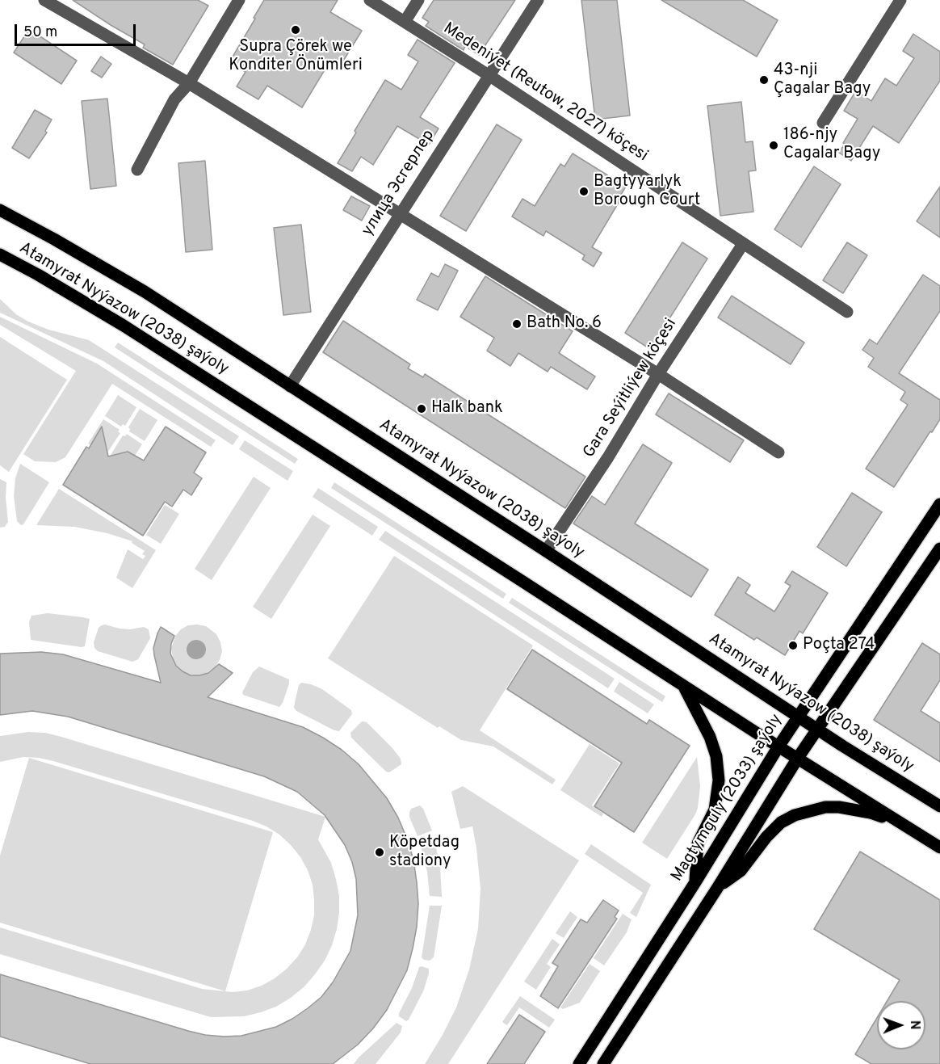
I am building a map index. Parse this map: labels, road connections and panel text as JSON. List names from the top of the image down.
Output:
{
  "streets": {
    "main road": ["Atamyrat Nyýazow (2038) şaýoly", "Magtymguly (2033) şaýoly"],
    "street": ["Medeniýet (Reutow, 2027) köçesi", "улица Эсгерлер", "Gara Seýitliýew köçesi"]
  },
  "crossings": [
    ["Medeniýet (Reutow, 2027) köçesi", "улица Эсгерлер"],
    ["Medeniýet (Reutow, 2027) köçesi", "Gara Seýitliýew köçesi"],
    ["улица Эсгерлер", "Atamyrat Nyýazow (2038) şaýoly"],
    ["Atamyrat Nyýazow (2038) şaýoly", "Gara Seýitliýew köçesi"],
    ["Atamyrat Nyýazow (2038) şaýoly", "Magtymguly (2033) şaýoly"]
  ],
  "places": [
    "Supra Çörek we Konditer Önümleri",
    "43-nji Çagalar Bagy",
    "186-njy Cagalar Bagy",
    "Bagtyyarlyk Borough Court",
    "Bath No. 6",
    "Halk bank",
    "Poçta 274",
    "Köpetdag stadiony"
  ],
  "scale_bar": "50 m",
  "north": "right"
}
